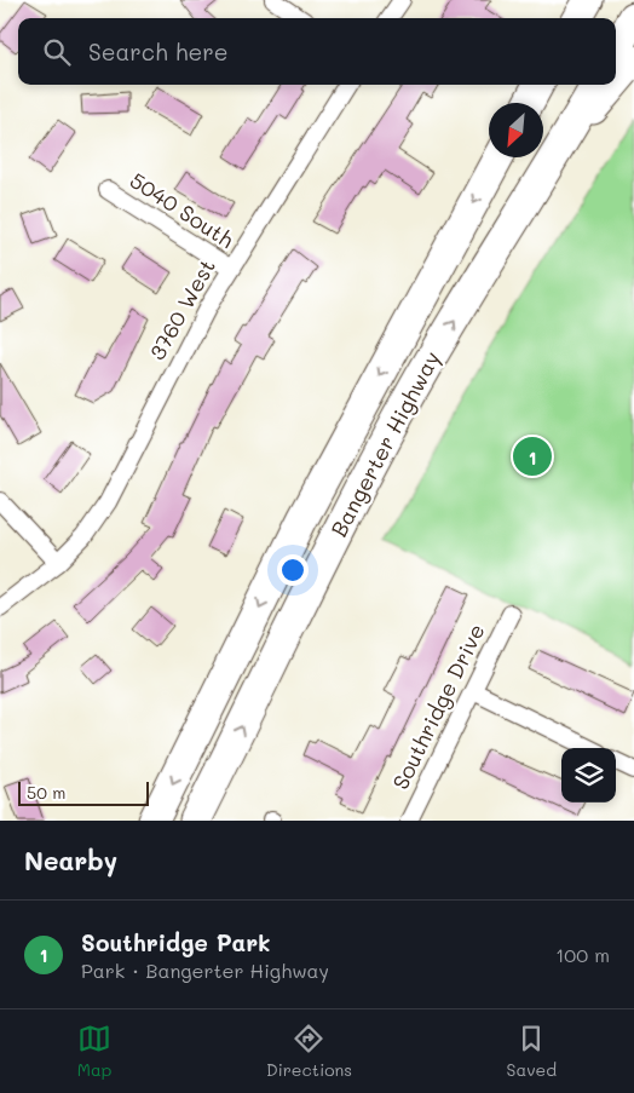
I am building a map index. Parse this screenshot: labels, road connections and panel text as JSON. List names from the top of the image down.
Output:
{
  "streets": {
    "highway": ["Bangerter Highway"],
    "street": ["5040 South", "3760 West", "Southridge Drive"]
  },
  "crossings": [
    ["5040 South", "3760 West"]
  ],
  "scale_bar": "50 m",
  "north": "bottom left",
  "page": {
    "search": "Search here",
    "pins": "1",
    "scale": "50 m",
    "heading": "Nearby",
    "list": [
      {
        "mark": "1",
        "name": "Southridge Park",
        "note": "Park · Bangerter Highway",
        "value": "100 m"
      }
    ],
    "nav": ["Map", "Directions", "Saved"]
  }
}
